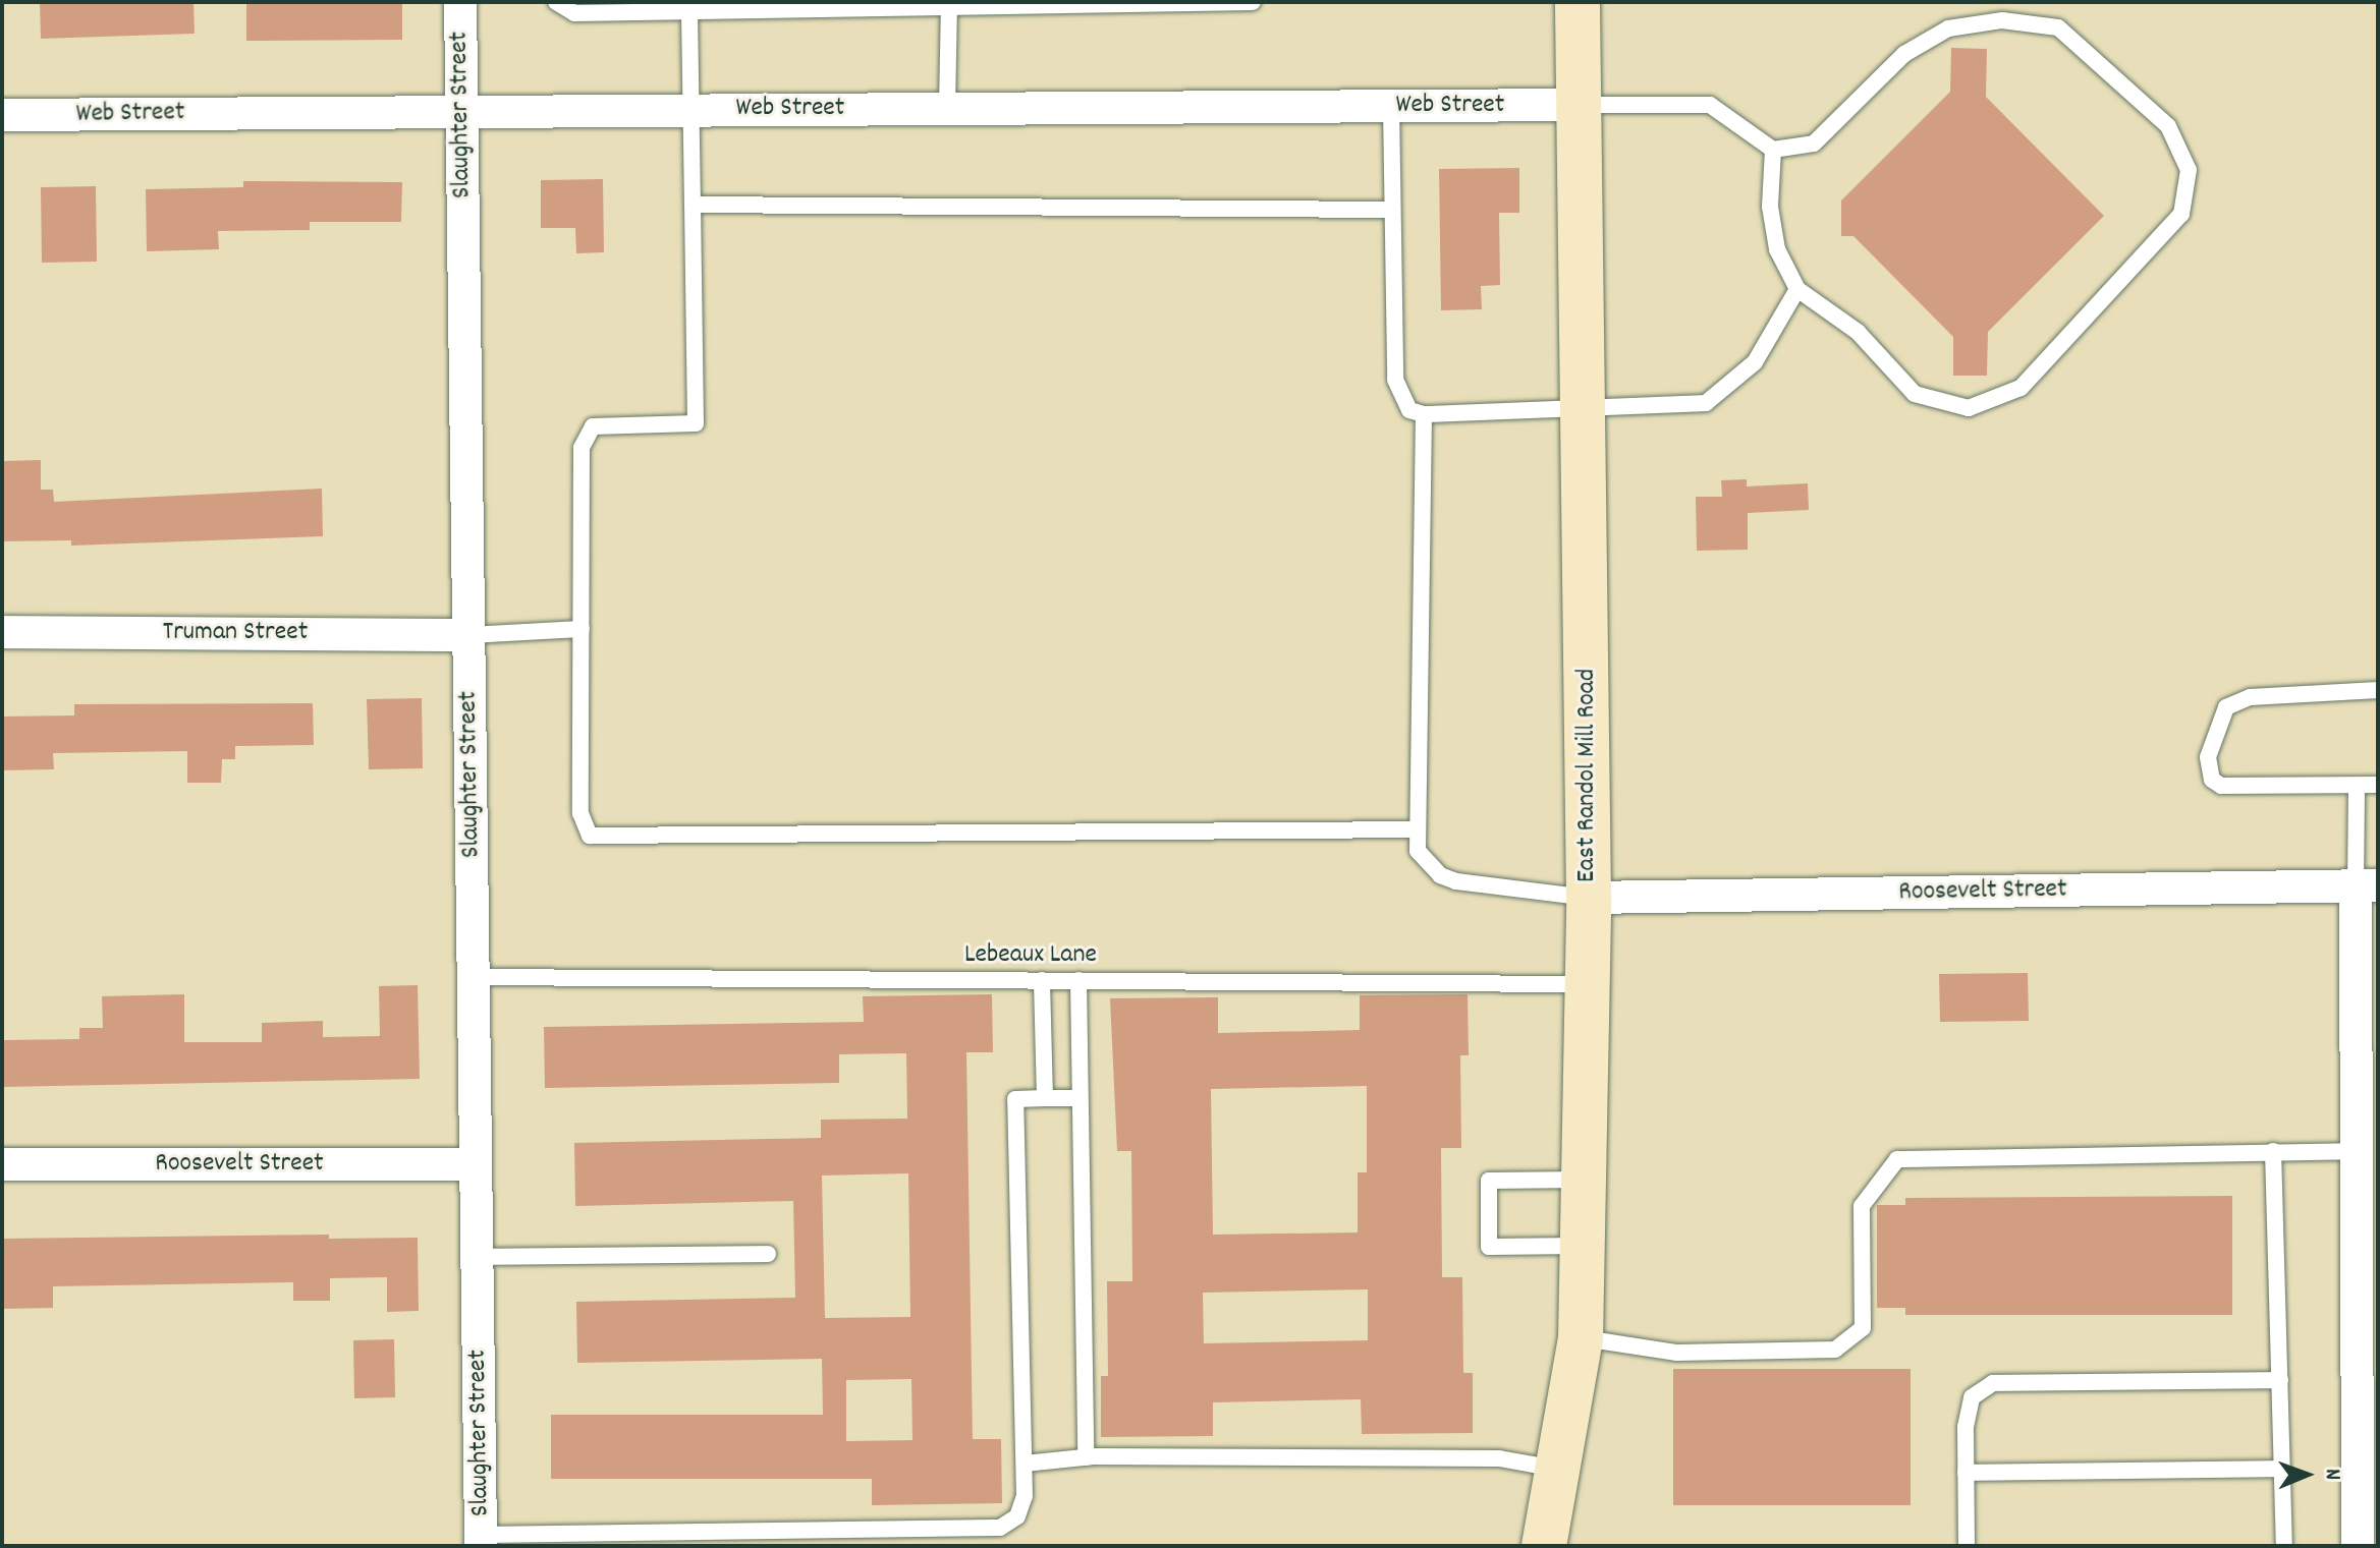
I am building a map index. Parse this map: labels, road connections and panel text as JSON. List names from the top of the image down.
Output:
{
  "streets": {
    "main road": ["East Randol Mill Road"],
    "street": [
      "Web Street",
      "Slaughter Street",
      "Truman Street",
      "Roosevelt Street"
    ],
    "lane": ["Lebeaux Lane"]
  },
  "crossings": [
    ["Web Street", "Slaughter Street"],
    ["Web Street", "East Randol Mill Road"],
    ["Slaughter Street", "Truman Street"],
    ["Slaughter Street", "Roosevelt Street"],
    ["Slaughter Street", "Lebeaux Lane"],
    ["East Randol Mill Road", "Roosevelt Street"],
    ["East Randol Mill Road", "Lebeaux Lane"]
  ],
  "north": "right"
}
